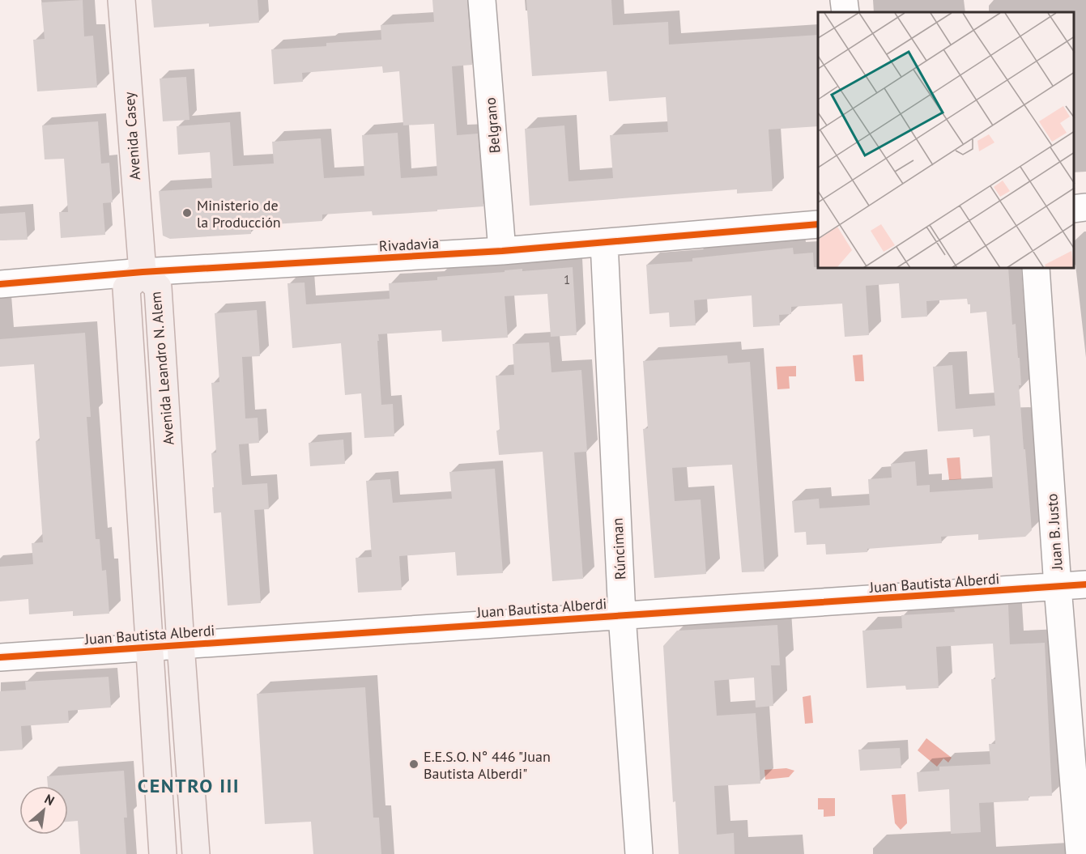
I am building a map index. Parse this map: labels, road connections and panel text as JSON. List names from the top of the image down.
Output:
{
  "streets": {
    "main road": ["Avenida Casey", "Avenida Leandro N. Alem"],
    "street": [
      "Belgrano",
      "Rivadavia",
      "Juan B. Justo",
      "Rúnciman",
      "Juan Bautista Alberdi"
    ]
  },
  "crossings": [
    ["Belgrano", "Rivadavia"],
    ["Avenida Casey", "Rivadavia"],
    ["Avenida Casey", "Avenida Leandro N. Alem"],
    ["Rivadavia", "Avenida Leandro N. Alem"],
    ["Rivadavia", "Rúnciman"],
    ["Avenida Leandro N. Alem", "Juan Bautista Alberdi"],
    ["Juan B. Justo", "Juan Bautista Alberdi"],
    ["Rúnciman", "Juan Bautista Alberdi"]
  ],
  "districts": ["CENTRO III"],
  "places": ["Ministerio de la Producción", "E.E.S.O. N° 446 \"Juan Bautista Alberdi\""],
  "house_numbers": ["1"],
  "north": "top right"
}
